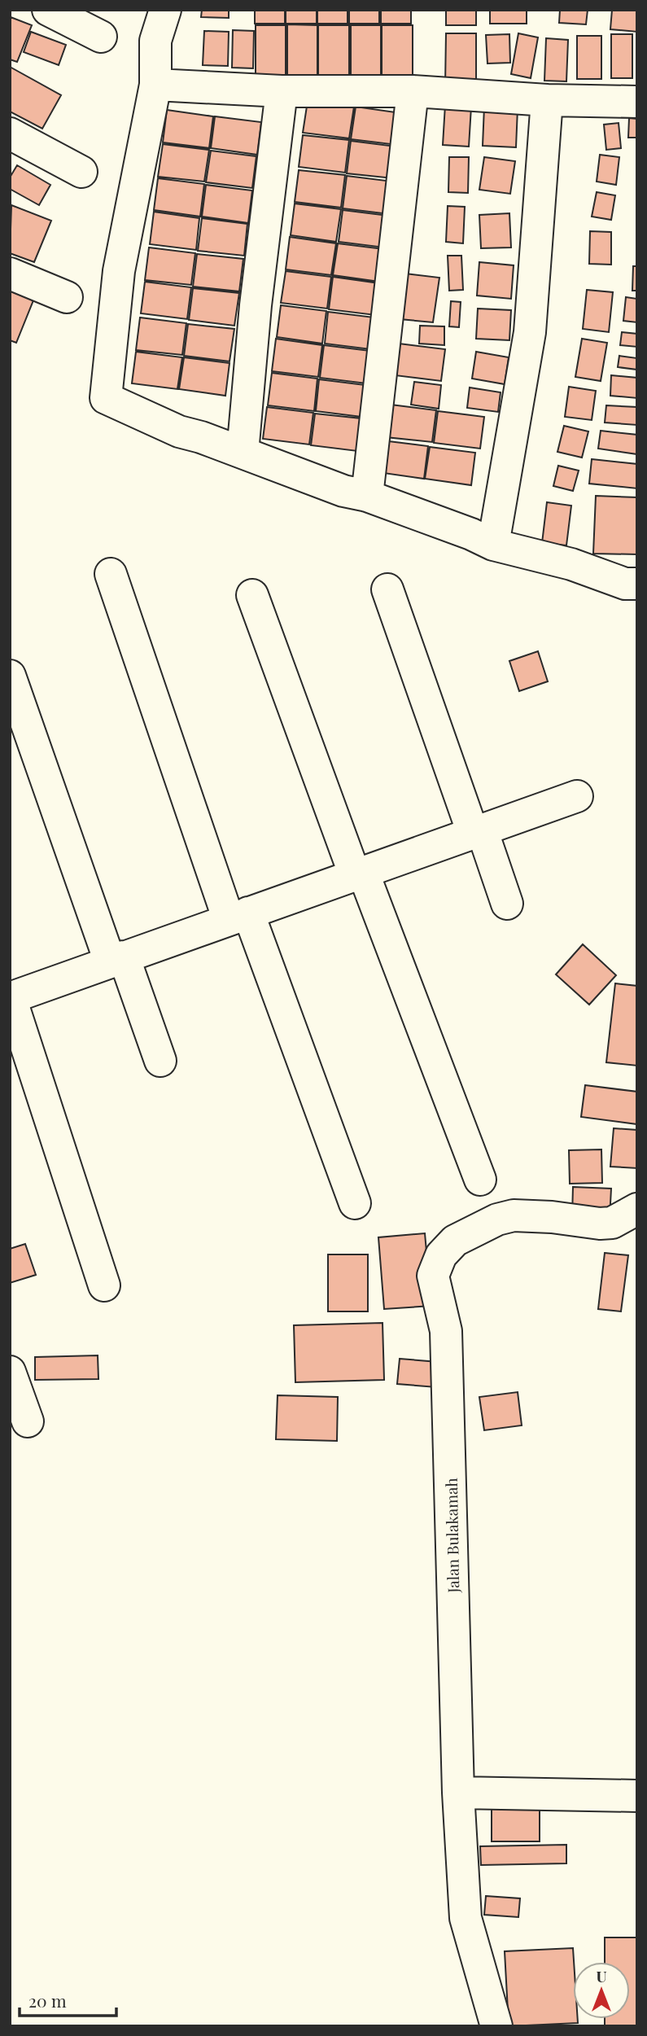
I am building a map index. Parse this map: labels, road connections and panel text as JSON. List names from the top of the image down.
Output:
{
  "streets": {
    "street": ["Jalan Bulakamah"]
  },
  "scale_bar": "20 m",
  "north": "top"
}
